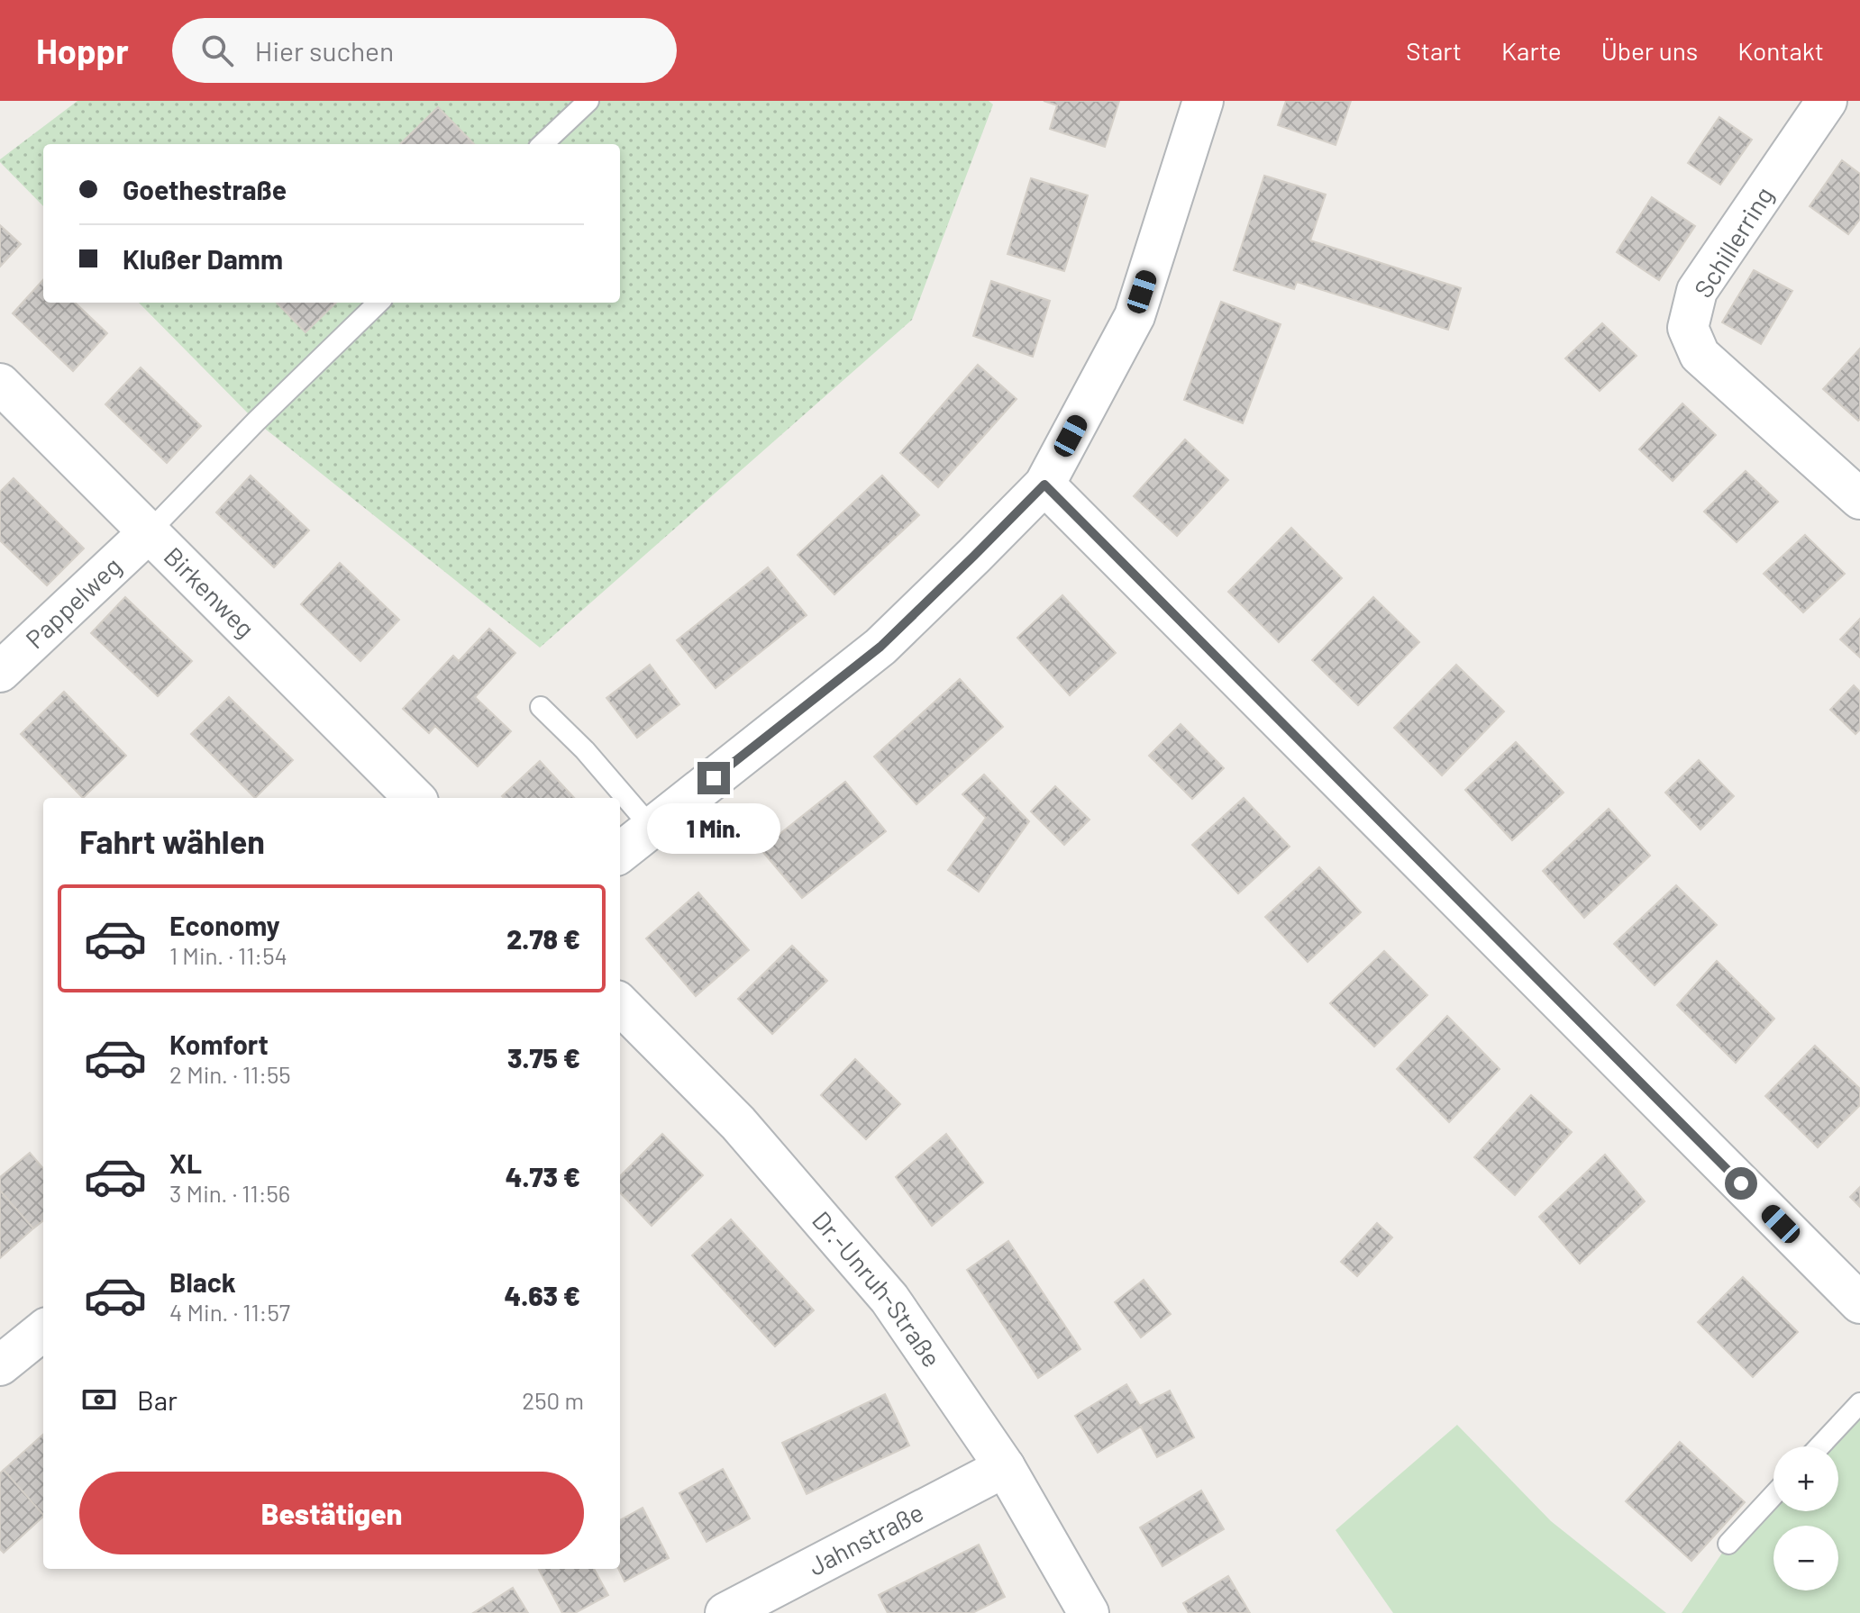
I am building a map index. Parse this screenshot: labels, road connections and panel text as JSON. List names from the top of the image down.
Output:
{
  "streets": {
    "street": [
      "Schillerring",
      "Birkenweg",
      "Pappelweg",
      "Dr.-Unruh-Straße",
      "Jahnstraße"
    ]
  },
  "crossings": [
    ["Birkenweg", "Pappelweg"],
    ["Dr.-Unruh-Straße", "Jahnstraße"]
  ],
  "page": {
    "header": "Hoppr",
    "search": "Hier suchen",
    "nav": [
      "Start",
      "Karte",
      "Über uns",
      "Kontakt"
    ],
    "banner": ["Goethestraße", "Klußer Damm"],
    "heading": "Fahrt wählen",
    "bubble": "1 Min.",
    "list": [
      {
        "name": "Economy",
        "note": "1 Min. · 11:54",
        "value": "2.78 €"
      },
      {
        "name": "Komfort",
        "note": "2 Min. · 11:55",
        "value": "3.75 €"
      },
      {
        "name": "XL",
        "note": "3 Min. · 11:56",
        "value": "4.73 €"
      },
      {
        "name": "Black",
        "note": "4 Min. · 11:57",
        "value": "4.63 €"
      }
    ],
    "pay": ["Bar", "250 m"],
    "map_buttons": ["+", "−"],
    "buttons": "Bestätigen"
  }
}
